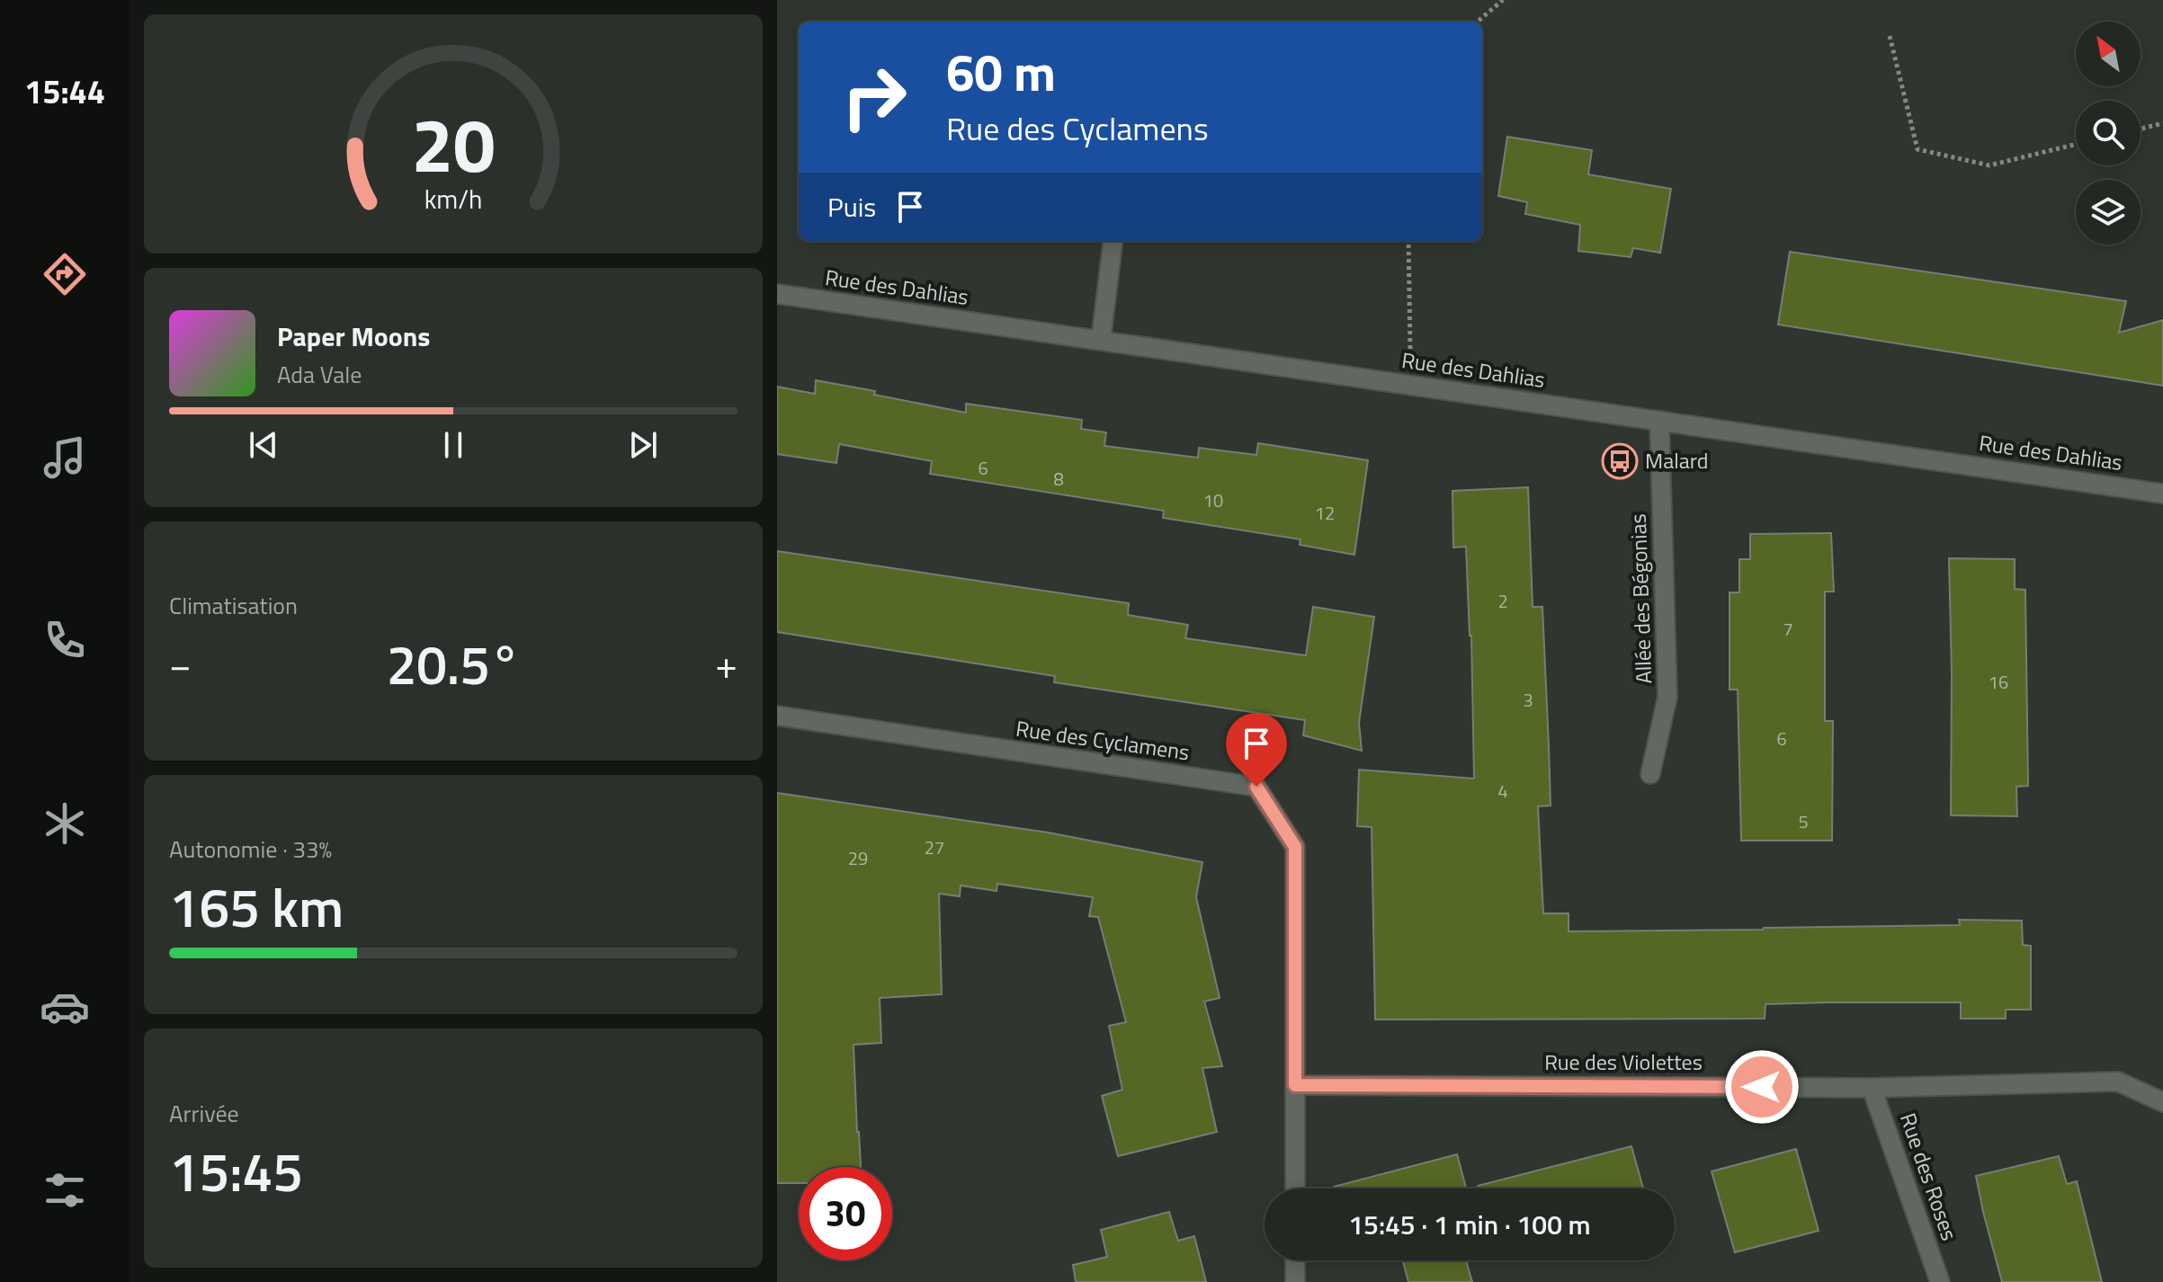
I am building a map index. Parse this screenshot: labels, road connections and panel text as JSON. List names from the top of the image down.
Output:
{
  "streets": {
    "street": [
      "Rue des Dahlias",
      "Allée des Bégonias",
      "Rue des Cyclamens",
      "Rue des Violettes",
      "Rue des Roses"
    ]
  },
  "crossings": [
    ["Rue des Dahlias", "Allée des Bégonias"],
    ["Rue des Cyclamens", "Rue des Violettes"],
    ["Rue des Violettes", "Rue des Roses"]
  ],
  "places": {
    "bus stop": ["Malard"]
  },
  "house_numbers": [
    "6",
    "8",
    "10",
    "12",
    "2",
    "7",
    "16",
    "3",
    "6",
    "4",
    "5",
    "27",
    "29"
  ],
  "north": "top left",
  "page": {
    "tabs": "15:44",
    "turn": ["60 m", "Rue des Cyclamens"],
    "then": "Puis",
    "song": ["Paper Moons", "Ada Vale"],
    "tile": [
      "Climatisation",
      ["Autonomie · 33%", "165 km"],
      ["Arrivée", "15:45"]
    ],
    "heat": ["−", "20.5°", "+"],
    "limit": "30",
    "trip": "15:45 · 1 min · 100 m",
    "gauge": ["20", "km/h"]
  }
}
